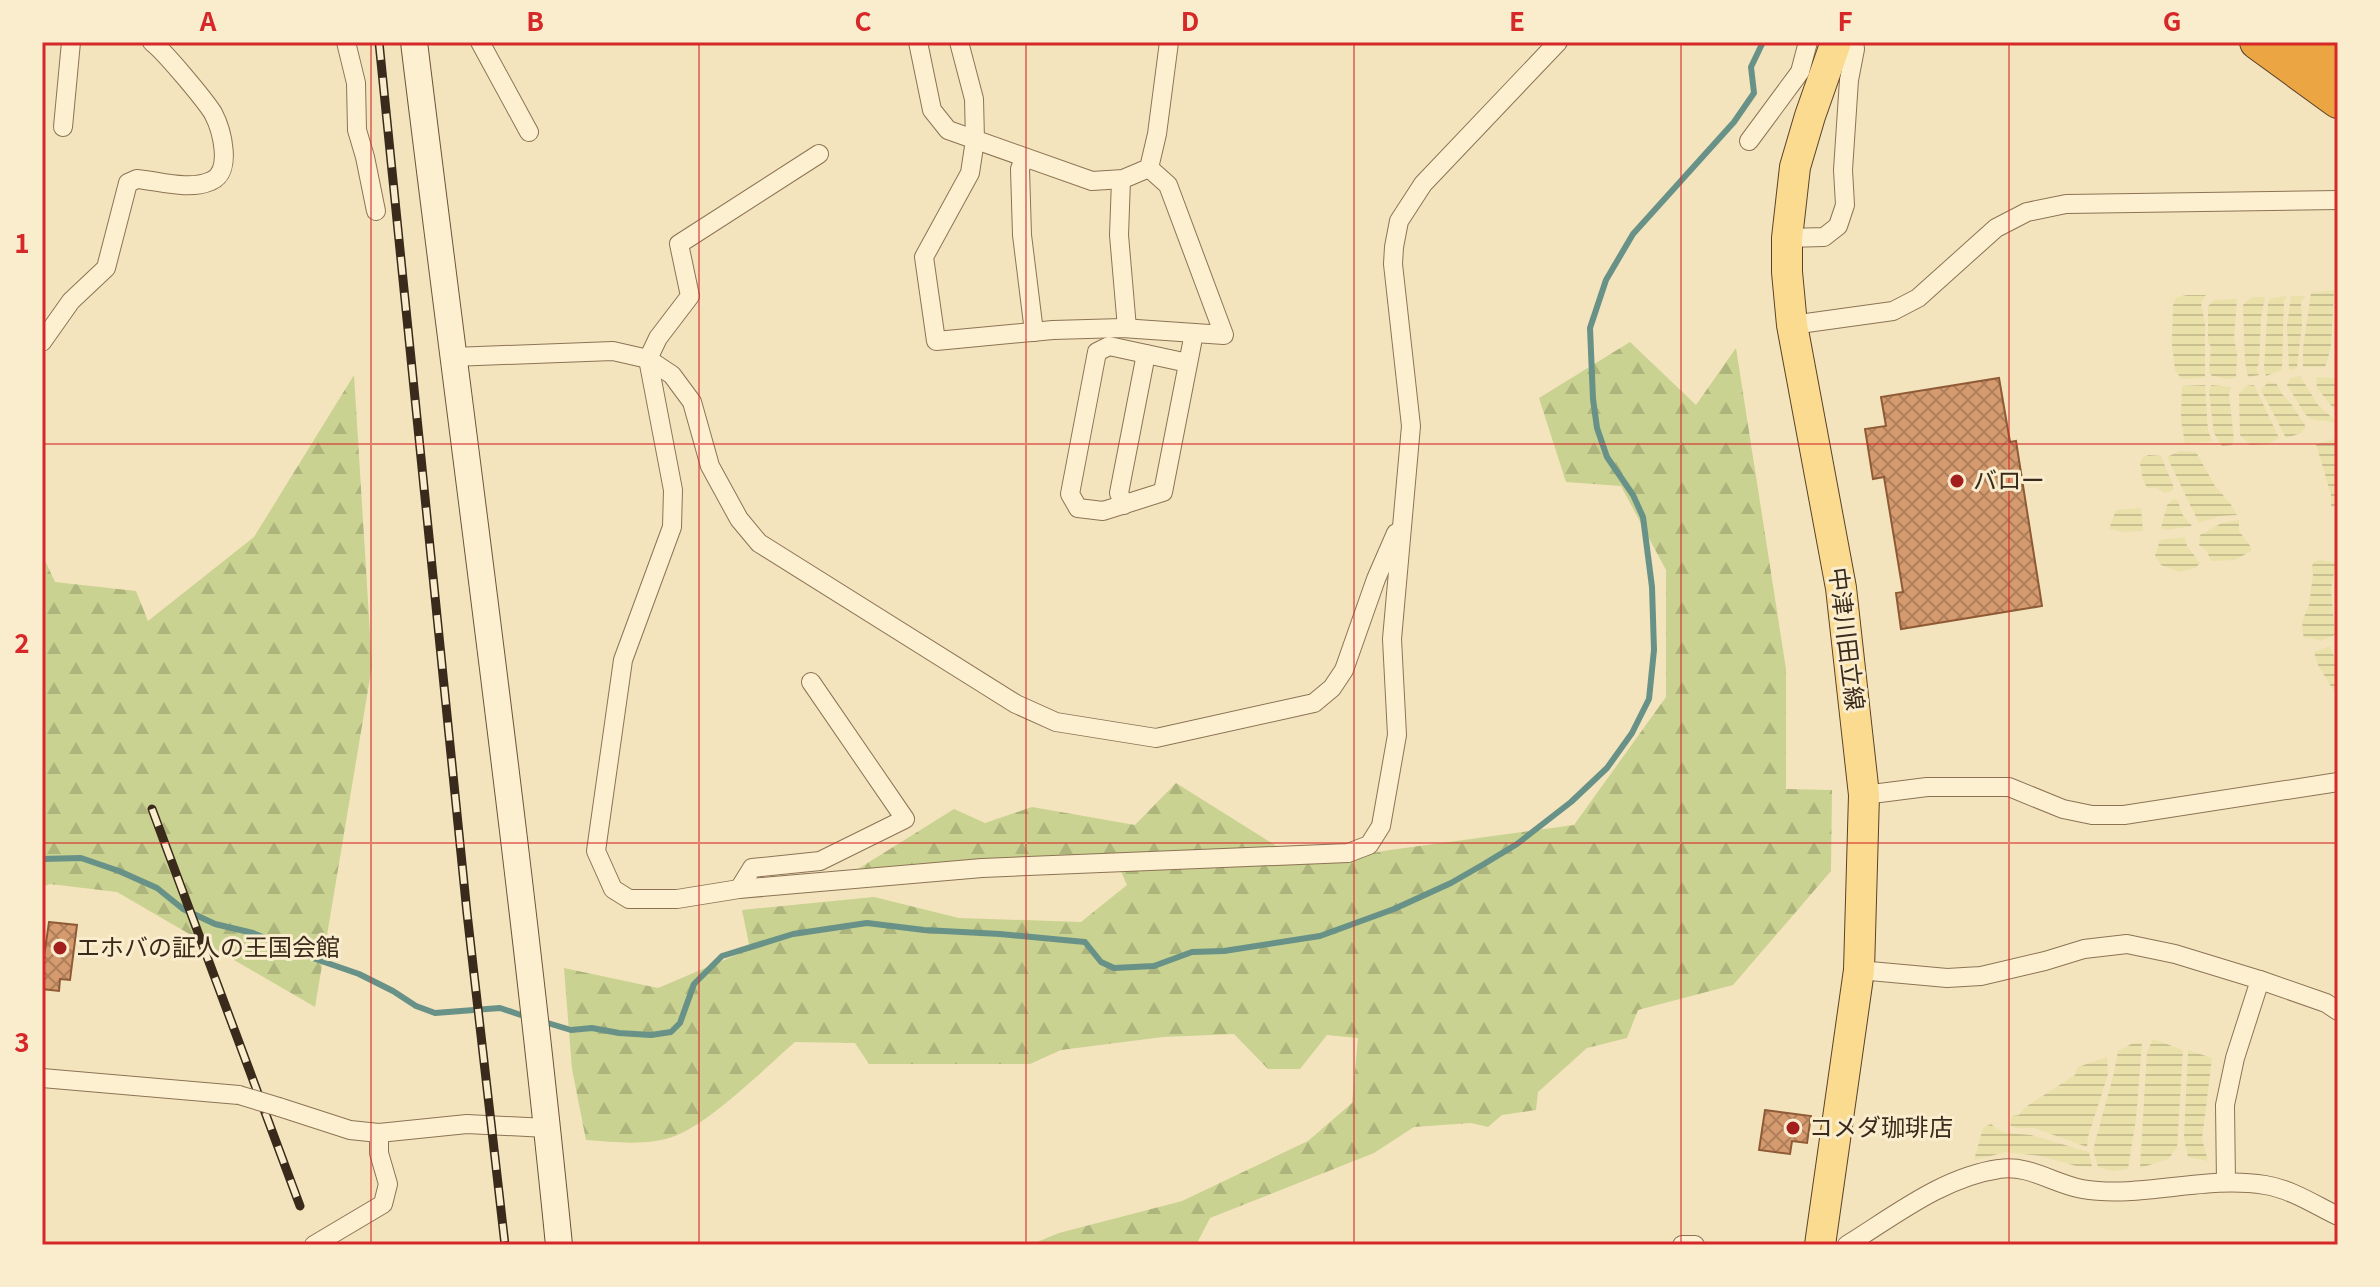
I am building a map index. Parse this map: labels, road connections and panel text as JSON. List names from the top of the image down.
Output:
{
  "streets": {
    "main road": ["中津川田立線"]
  },
  "places": ["バロー", "エホバの証人の王国会館", "コメダ珈琲店"],
  "grid": {
    "columns": [
      "A",
      "B",
      "C",
      "D",
      "E",
      "F",
      "G"
    ],
    "rows": ["1", "2", "3"]
  }
}
